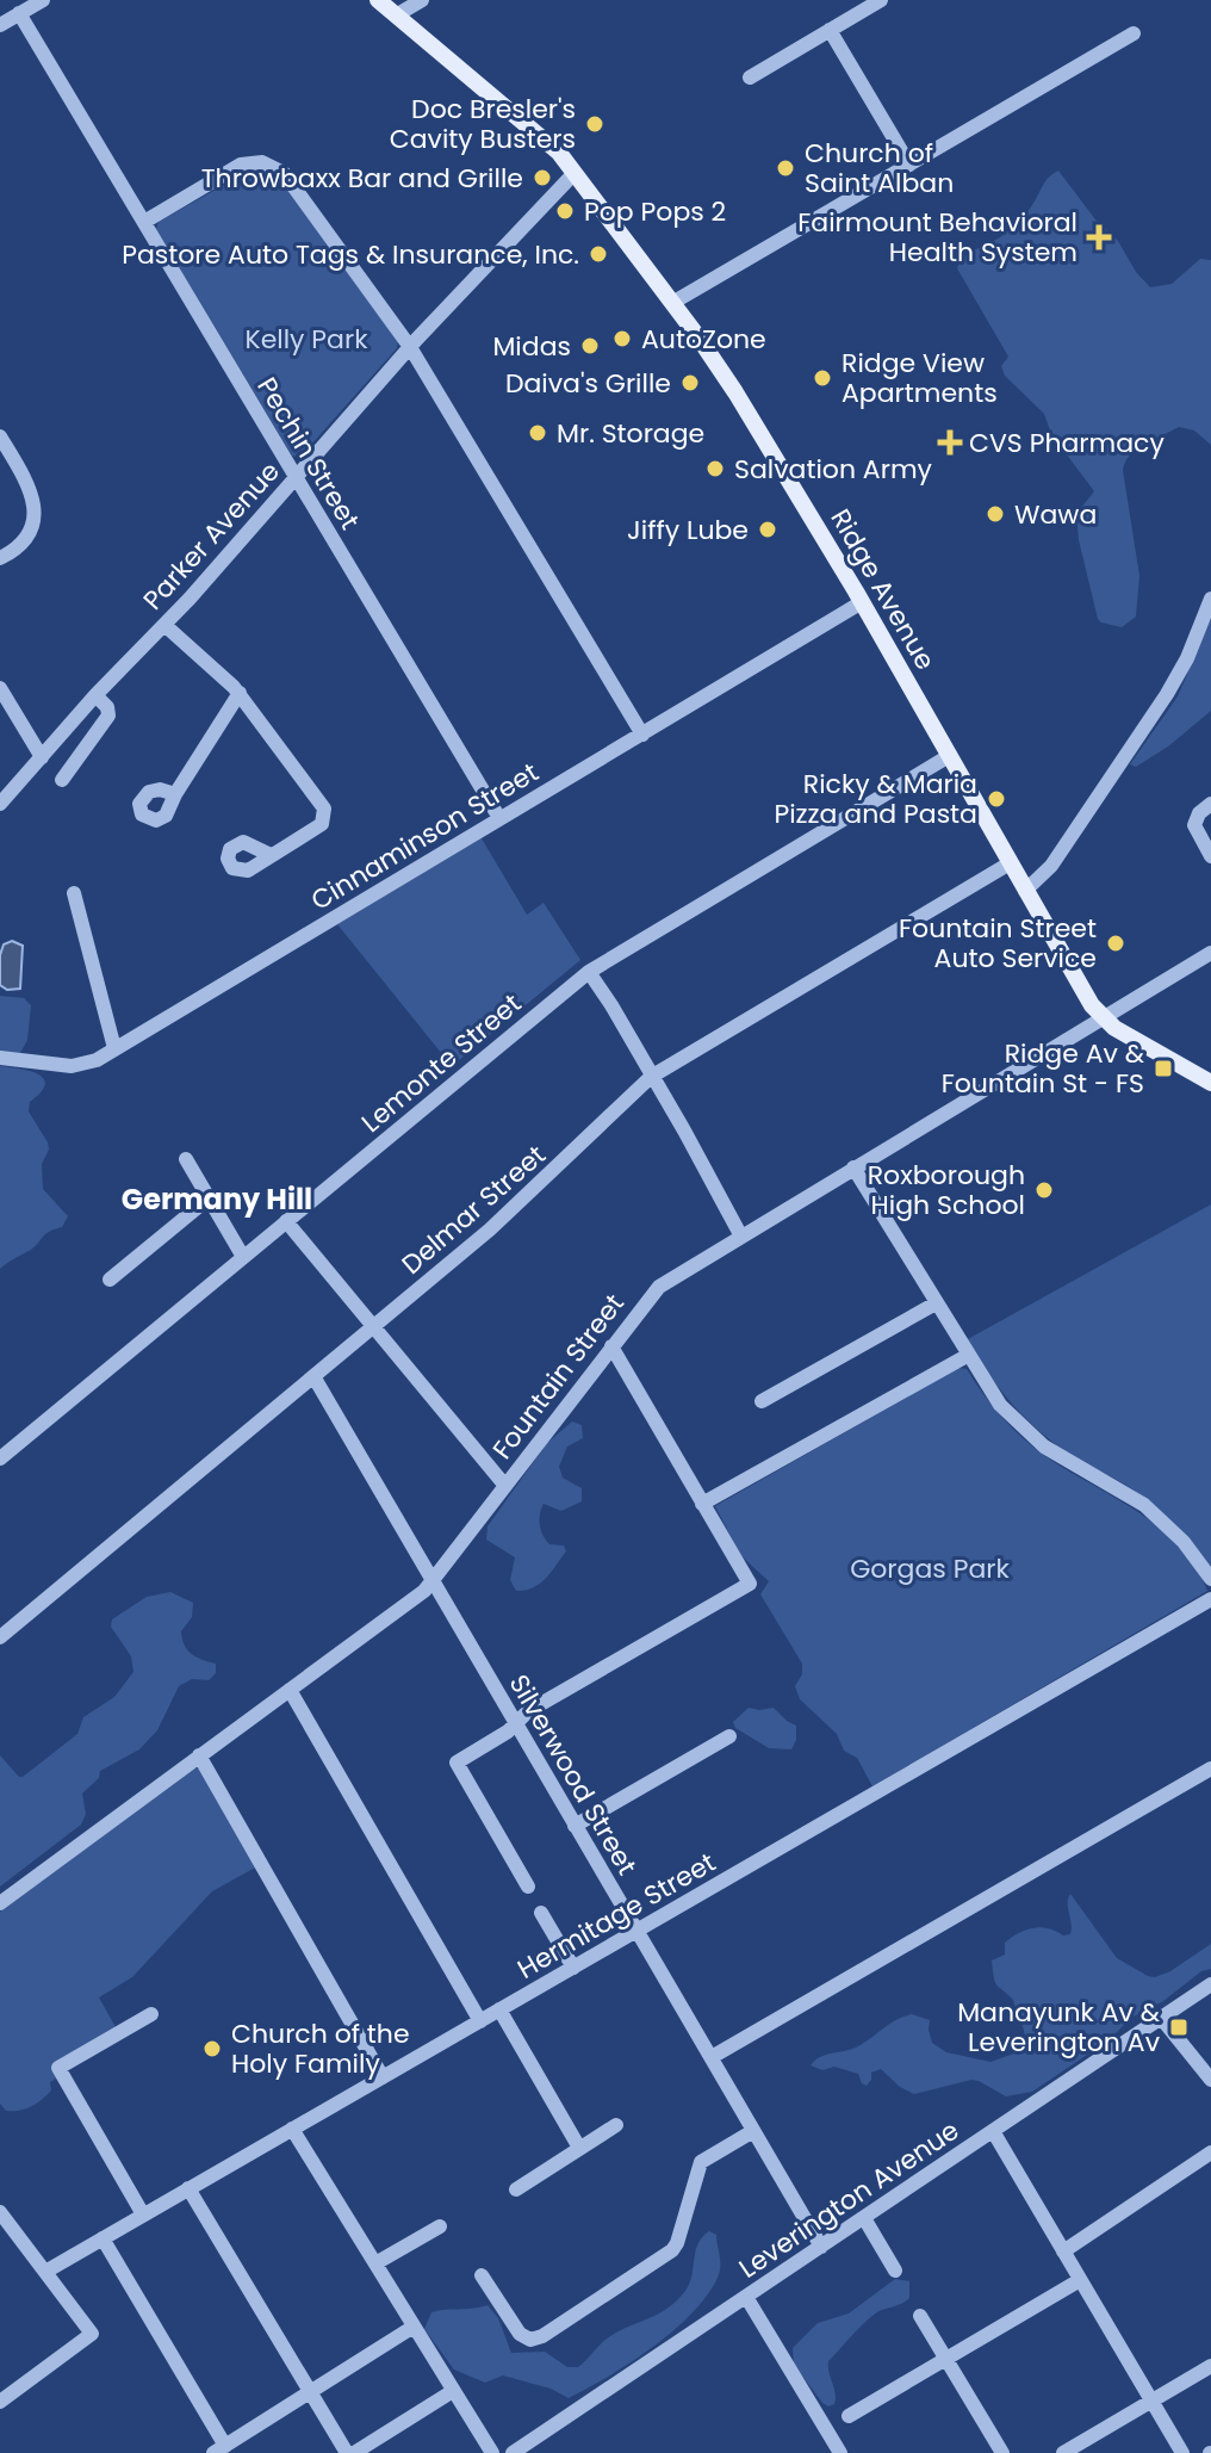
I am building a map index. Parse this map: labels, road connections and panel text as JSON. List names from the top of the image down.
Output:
{
  "streets": {
    "main road": ["Ridge Avenue"],
    "street": [
      "Pechin Street",
      "Parker Avenue",
      "Cinnaminson Street",
      "Lemonte Street",
      "Delmar Street",
      "Fountain Street",
      "Silverwood Street",
      "Hermitage Street",
      "Leverington Avenue"
    ]
  },
  "crossings": [
    ["Pechin Street", "Parker Avenue"],
    ["Pechin Street", "Cinnaminson Street"],
    ["Parker Avenue", "Ridge Avenue"],
    ["Ridge Avenue", "Cinnaminson Street"],
    ["Ridge Avenue", "Lemonte Street"],
    ["Ridge Avenue", "Delmar Street"],
    ["Ridge Avenue", "Fountain Street"],
    ["Delmar Street", "Silverwood Street"],
    ["Fountain Street", "Silverwood Street"],
    ["Silverwood Street", "Hermitage Street"],
    ["Silverwood Street", "Leverington Avenue"]
  ],
  "districts": ["Germany Hill"],
  "parks": ["Kelly Park", "Gorgas Park"],
  "places": {
    "other": [
      "Doc Bresler's Cavity Busters",
      "Church of Saint Alban",
      "Throwbaxx Bar and Grille",
      "Pop Pops 2",
      "Pastore Auto Tags & Insurance, Inc.",
      "AutoZone",
      "Midas",
      "Ridge View Apartments",
      "Daiva's Grille",
      "Mr. Storage",
      "Salvation Army",
      "Wawa",
      "Jiffy Lube",
      "Ricky & Maria Pizza and Pasta",
      "Fountain Street Auto Service",
      "Roxborough High School",
      "Church of the Holy Family"
    ],
    "health": ["Fairmount Behavioral Health System", "CVS Pharmacy"],
    "transit": ["Ridge Av & Fountain St - FS", "Manayunk Av & Leverington Av"]
  }
}
